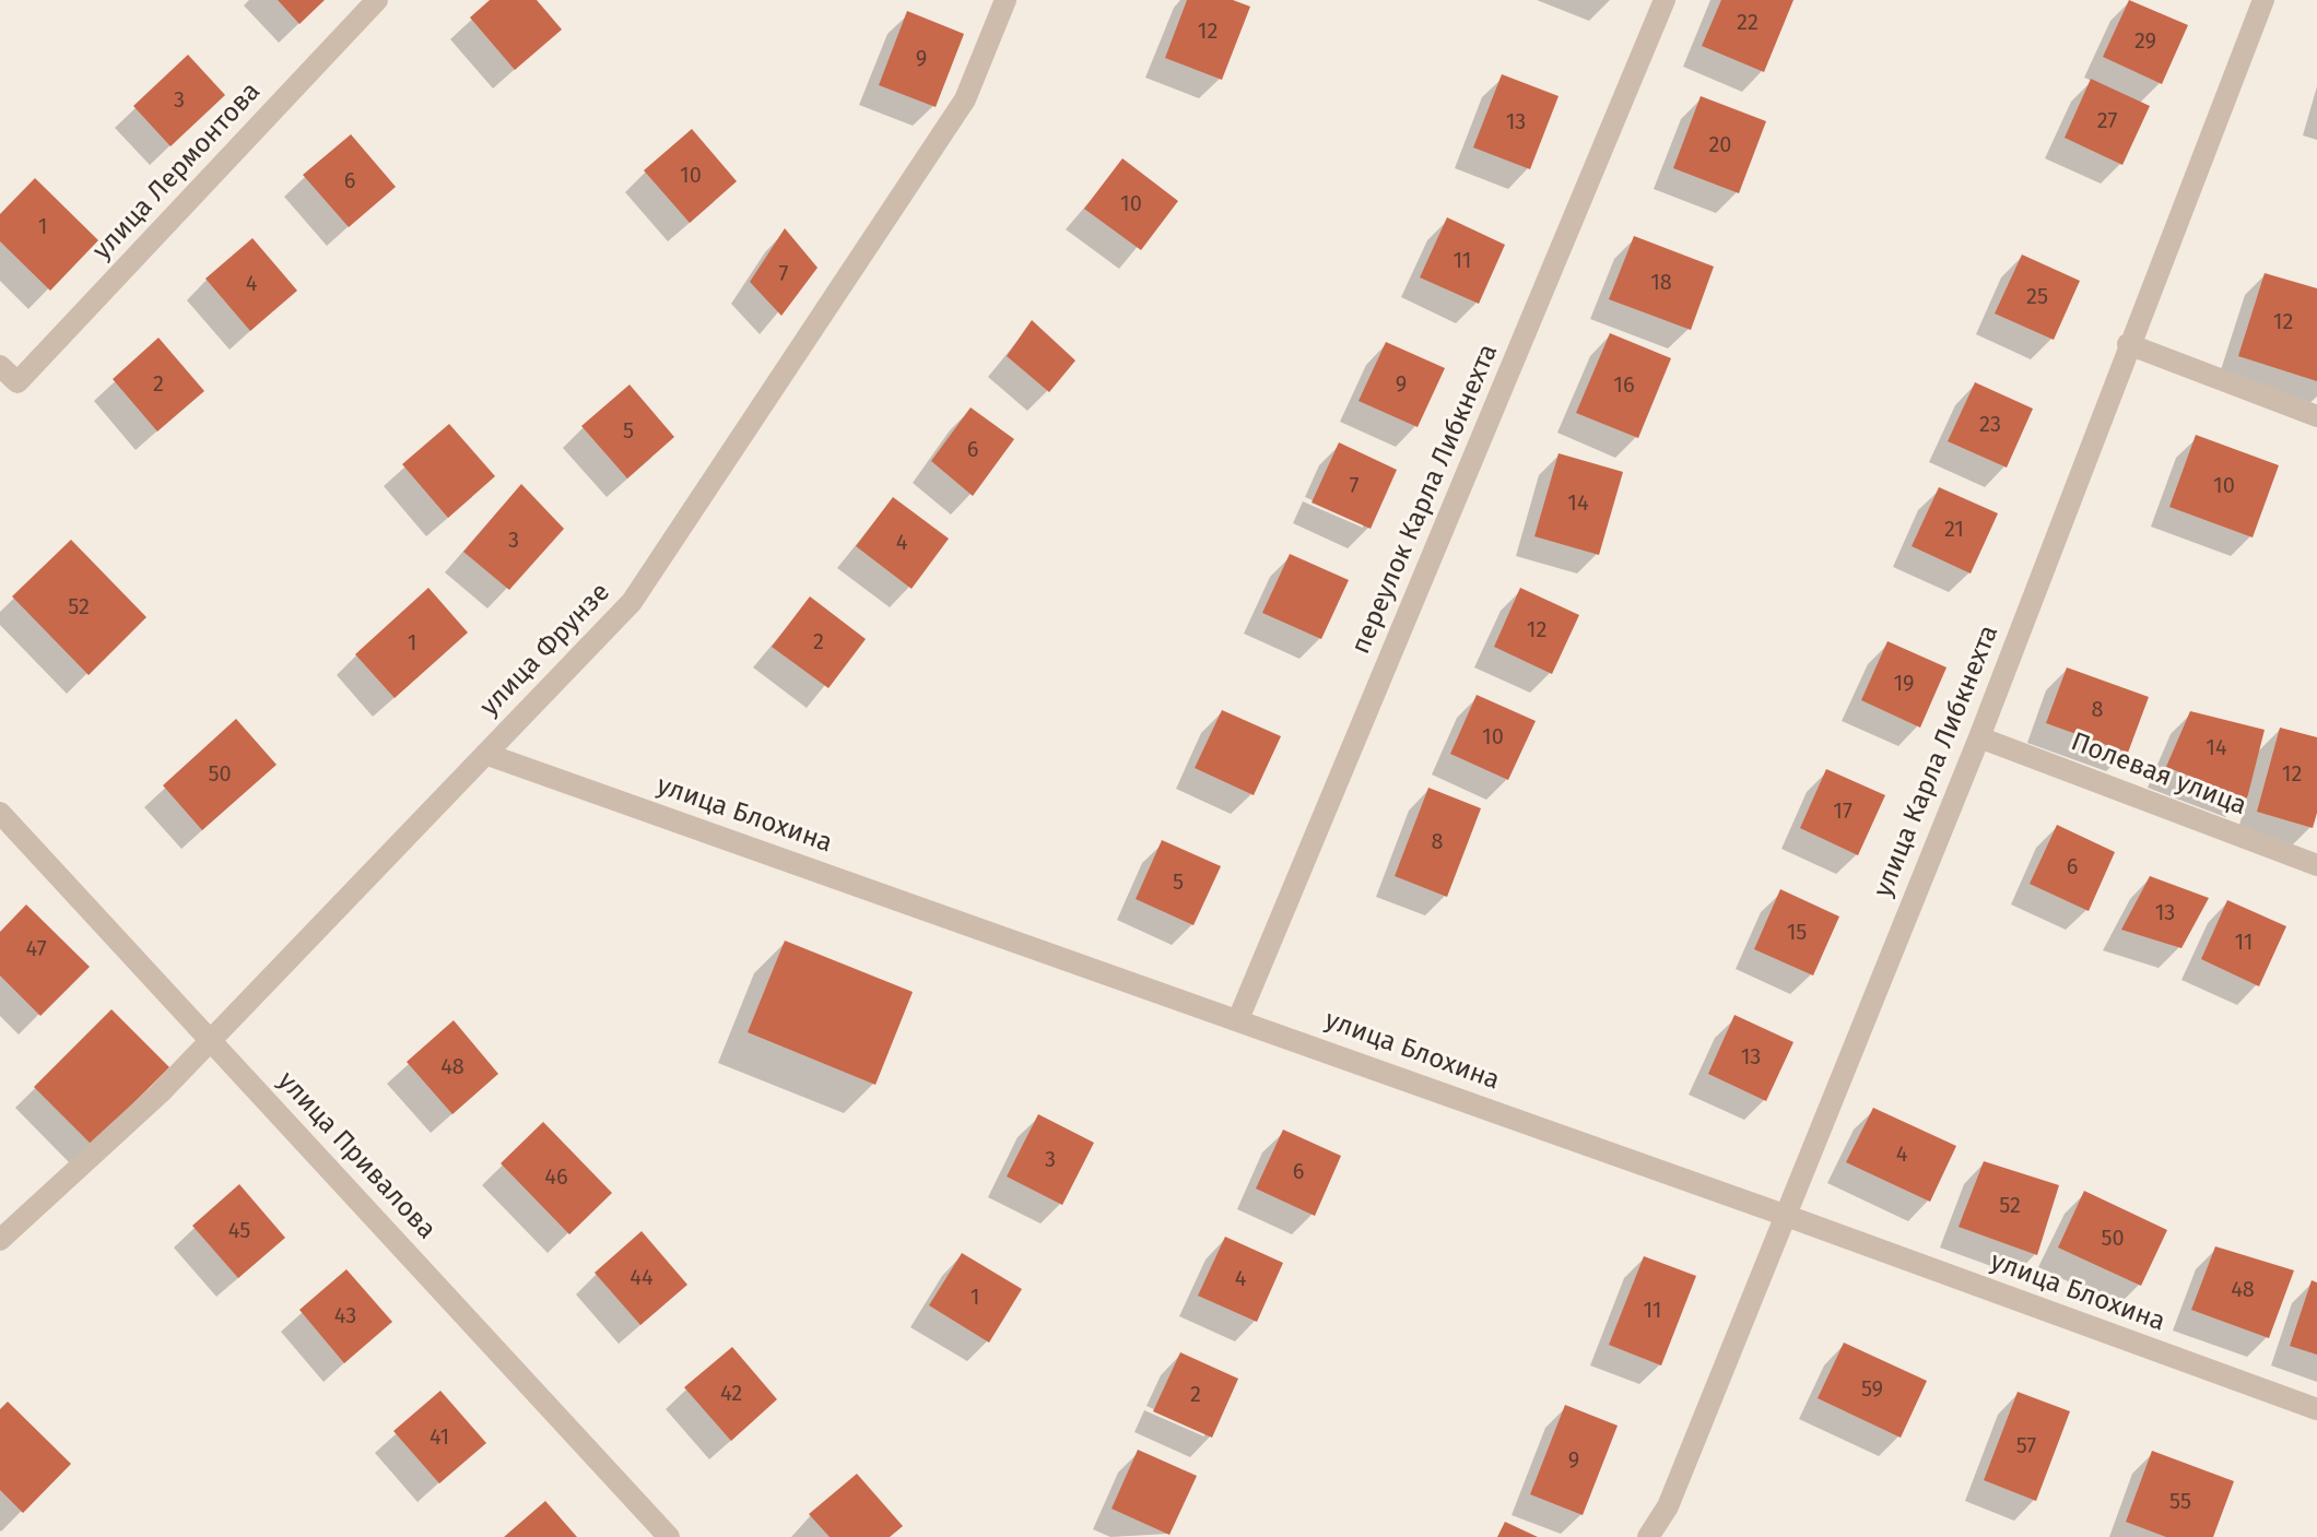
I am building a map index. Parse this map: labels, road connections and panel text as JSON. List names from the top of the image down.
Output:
{
  "streets": {
    "street": [
      "улица Лермонтова",
      "переулок Карла Либкнехта",
      "улица Фрунзе",
      "улица Карла Либкнехта",
      "Полевая улица",
      "улица Блохина",
      "улица Привалова"
    ]
  },
  "crossings": [
    ["переулок Карла Либкнехта", "улица Блохина"],
    ["улица Фрунзе", "улица Блохина"],
    ["улица Фрунзе", "улица Привалова"],
    ["улица Карла Либкнехта", "Полевая улица"],
    ["улица Карла Либкнехта", "улица Блохина"]
  ],
  "house_numbers": [
    "22",
    "12",
    "29",
    "9",
    "3",
    "27",
    "13",
    "20",
    "10",
    "6",
    "10",
    "1",
    "11",
    "7",
    "18",
    "4",
    "25",
    "12",
    "2",
    "9",
    "16",
    "23",
    "5",
    "6",
    "7",
    "10",
    "14",
    "21",
    "3",
    "4",
    "52",
    "12",
    "2",
    "1",
    "19",
    "8",
    "10",
    "14",
    "50",
    "12",
    "17",
    "8",
    "6",
    "5",
    "13",
    "15",
    "11",
    "47",
    "13",
    "48",
    "4",
    "3",
    "6",
    "46",
    "52",
    "45",
    "50",
    "44",
    "4",
    "48",
    "1",
    "11",
    "43",
    "59",
    "42",
    "2",
    "41",
    "57",
    "9",
    "55"
  ]
}
